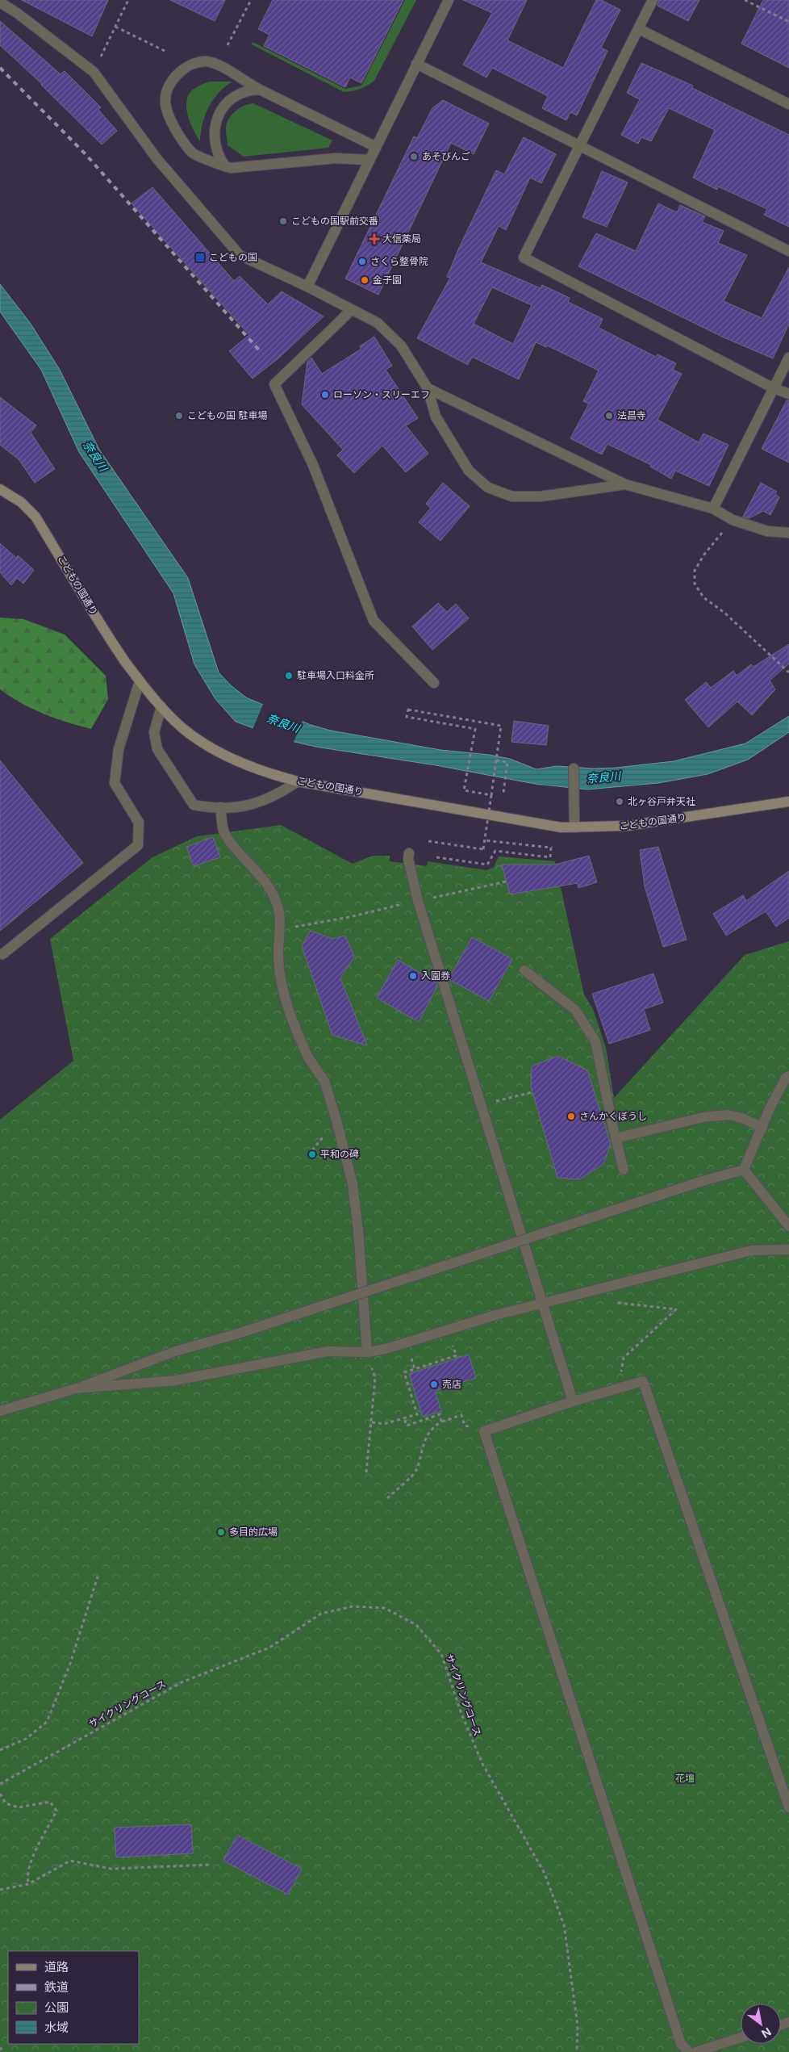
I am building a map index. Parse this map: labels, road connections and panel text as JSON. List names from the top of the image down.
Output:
{
  "streets": {
    "main road": ["こどもの国通り"],
    "path": ["サイクリングコース"]
  },
  "water": ["奈良川"],
  "parks": ["花壇"],
  "places": {
    "other": [
      "あそびんご",
      "こどもの国駅前交番",
      "さくら整骨院",
      "金子園",
      "ローソン・スリーエフ",
      "こどもの国 駐車場",
      "法昌寺",
      "駐車場入口料金所",
      "北ヶ谷戸弁天社",
      "入園券",
      "さんかくぼうし",
      "平和の碑",
      "売店",
      "多目的広場"
    ],
    "health": ["大信薬局"],
    "transit": ["こどもの国"]
  },
  "legend": [
    "道路",
    "鉄道",
    "公園",
    "水域"
  ],
  "north": "bottom right"
}
